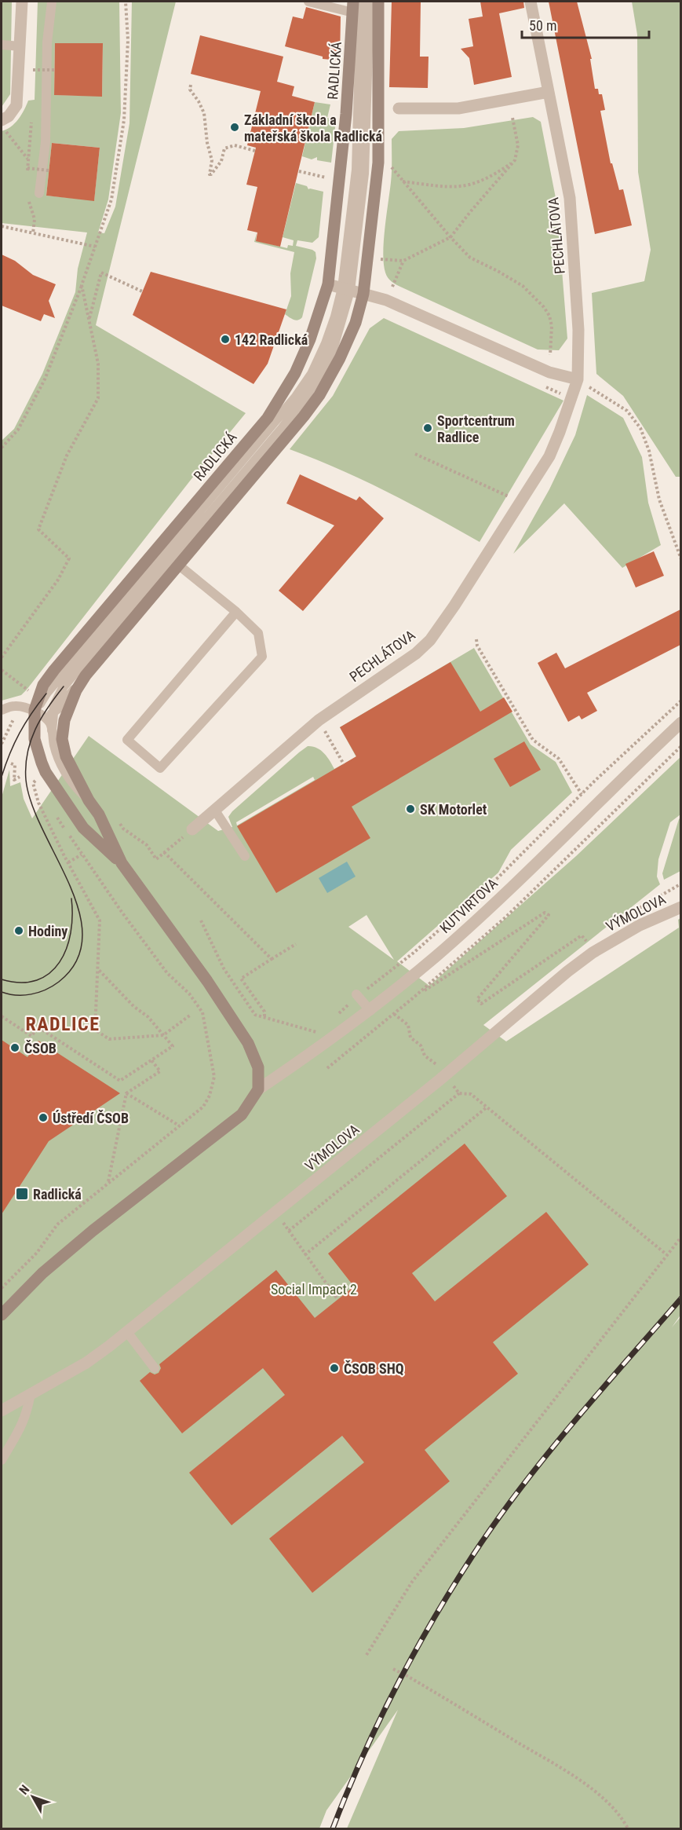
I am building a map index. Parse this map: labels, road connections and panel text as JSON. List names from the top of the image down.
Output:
{
  "streets": {
    "main road": ["RADLICKÁ"],
    "street": ["PECHLÁTOVA", "KUTVIRTOVA", "VÝMOLOVA"]
  },
  "crossings": [
    ["RADLICKÁ", "KUTVIRTOVA"]
  ],
  "districts": ["RADLICE"],
  "parks": ["Social Impact 2"],
  "places": {
    "other": [
      "Základní škola a mateřská škola Radlická",
      "142 Radlická",
      "Sportcentrum Radlice",
      "SK Motorlet",
      "Hodiny",
      "ČSOB",
      "Ústředí ČSOB",
      "ČSOB SHQ"
    ],
    "transit": ["Radlická"]
  },
  "scale_bar": "50 m",
  "north": "top left"
}
